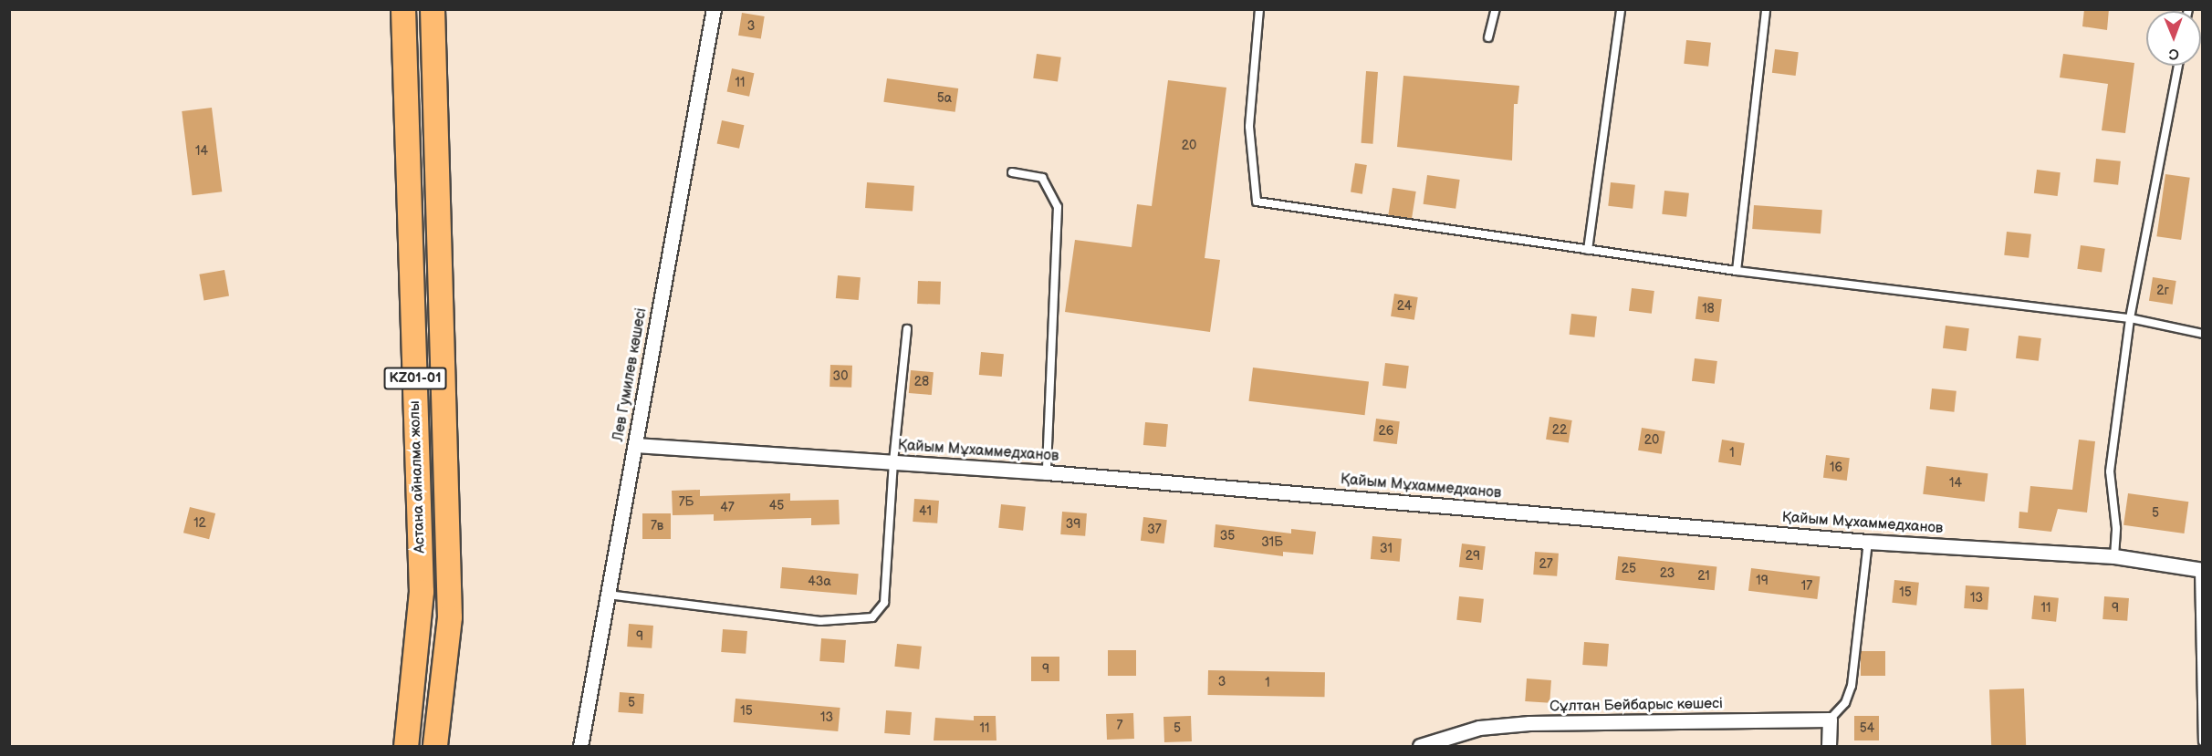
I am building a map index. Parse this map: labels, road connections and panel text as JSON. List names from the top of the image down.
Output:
{
  "streets": {
    "highway": ["KZ01-01", "Астана айналма жолы"],
    "street": ["Лев Гумилев көшесі", "Қайым Мұхаммедханов", "Сұлтан Бейбарыс көшесі"]
  },
  "crossings": [
    ["Лев Гумилев көшесі", "Қайым Мұхаммедханов"]
  ],
  "house_numbers": [
    "3",
    "11",
    "5а",
    "20",
    "14",
    "2г",
    "24",
    "18",
    "30",
    "28",
    "22",
    "26",
    "20",
    "1",
    "16",
    "14",
    "7Б",
    "45",
    "47",
    "41",
    "5",
    "12",
    "39",
    "7в",
    "37",
    "35",
    "31Б",
    "31",
    "29",
    "27",
    "25",
    "23",
    "21",
    "19",
    "43а",
    "17",
    "15",
    "13",
    "11",
    "9",
    "9",
    "9",
    "3",
    "1",
    "5",
    "15",
    "13",
    "7",
    "11",
    "5",
    "54"
  ],
  "north": "bottom"
}
